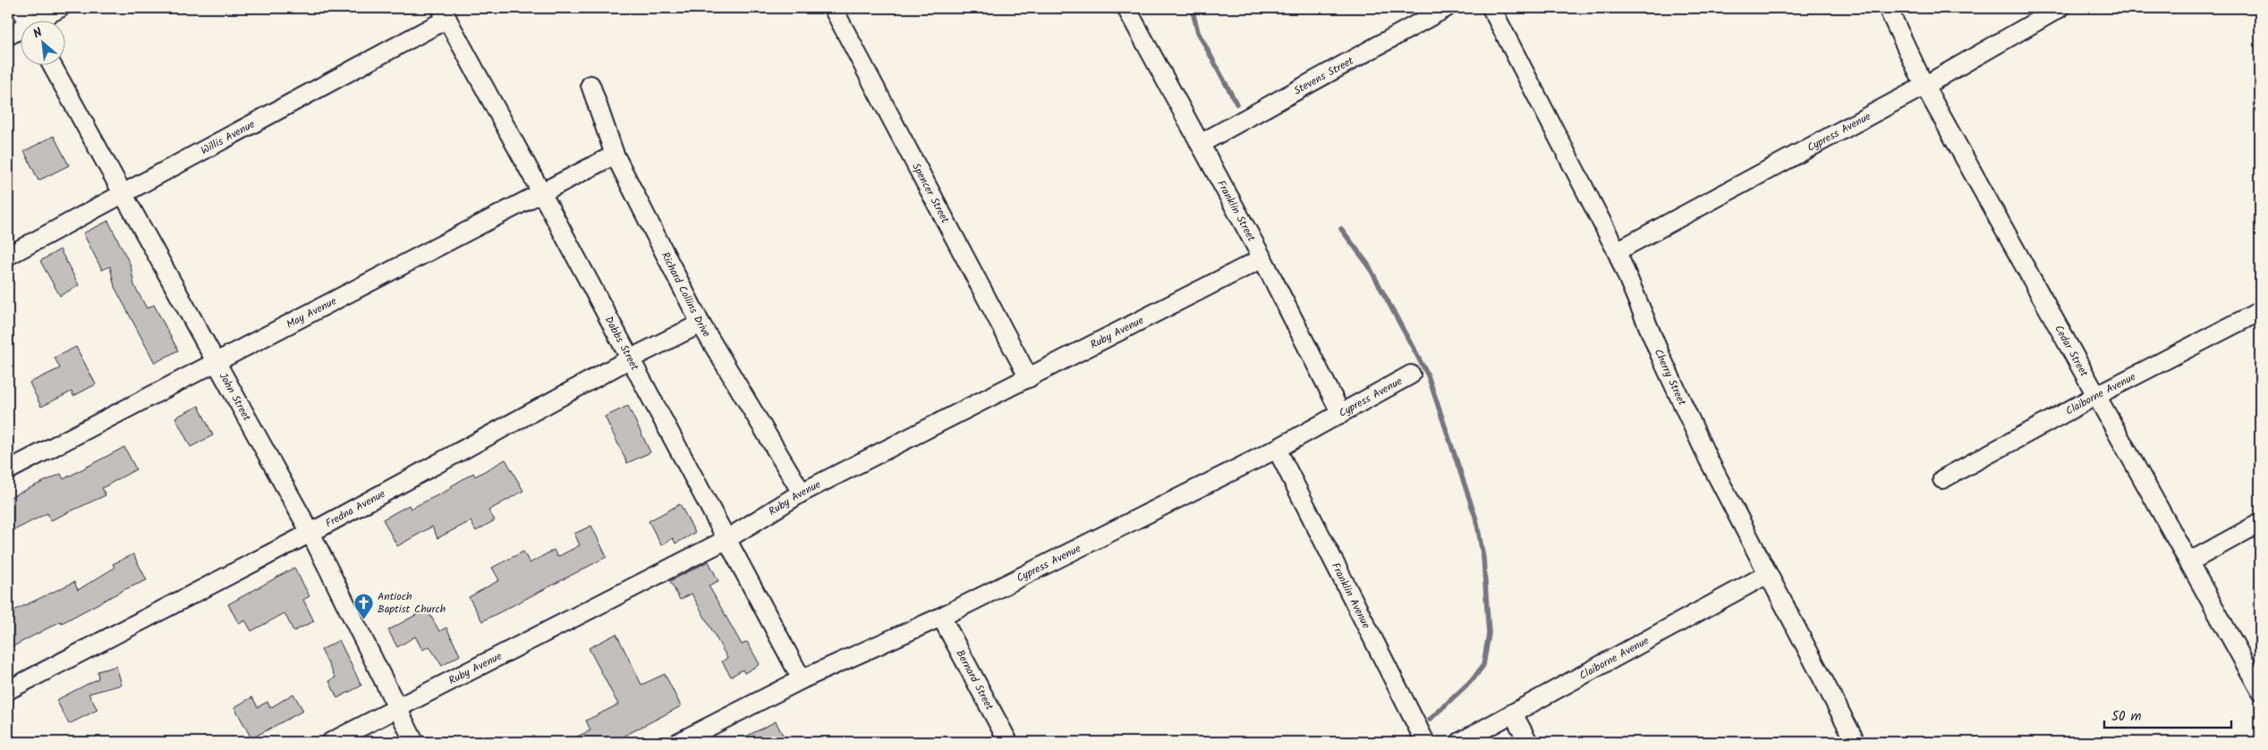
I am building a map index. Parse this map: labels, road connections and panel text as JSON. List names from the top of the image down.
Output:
{
  "streets": {
    "street": [
      "Stevens Street",
      "Cypress Avenue",
      "Willis Avenue",
      "Spencer Street",
      "Franklin Street",
      "Richard Collins Drive",
      "May Avenue",
      "Ruby Avenue",
      "Dabbs Street",
      "Cedar Street",
      "Cherry Street",
      "Claiborne Avenue",
      "John Street",
      "Fredna Avenue",
      "Franklin Avenue",
      "Bernard Street"
    ]
  },
  "crossings": [
    ["Stevens Street", "Franklin Street"],
    ["Cypress Avenue", "Franklin Street"],
    ["Cypress Avenue", "Dabbs Street"],
    ["Cypress Avenue", "Cedar Street"],
    ["Cypress Avenue", "Cherry Street"],
    ["Cypress Avenue", "Franklin Avenue"],
    ["Cypress Avenue", "Bernard Street"],
    ["Willis Avenue", "Dabbs Street"],
    ["Willis Avenue", "John Street"],
    ["Spencer Street", "Ruby Avenue"],
    ["Franklin Street", "Ruby Avenue"],
    ["Richard Collins Drive", "May Avenue"],
    ["Richard Collins Drive", "Ruby Avenue"],
    ["Richard Collins Drive", "Fredna Avenue"],
    ["May Avenue", "Dabbs Street"],
    ["May Avenue", "John Street"],
    ["Ruby Avenue", "Dabbs Street"],
    ["Ruby Avenue", "John Street"],
    ["Dabbs Street", "Fredna Avenue"],
    ["Cedar Street", "Claiborne Avenue"],
    ["Cherry Street", "Claiborne Avenue"],
    ["John Street", "Fredna Avenue"]
  ],
  "places": {
    "church": ["Antioch Baptist Church"]
  },
  "scale_bar": "50 m",
  "north": "top left"
}
